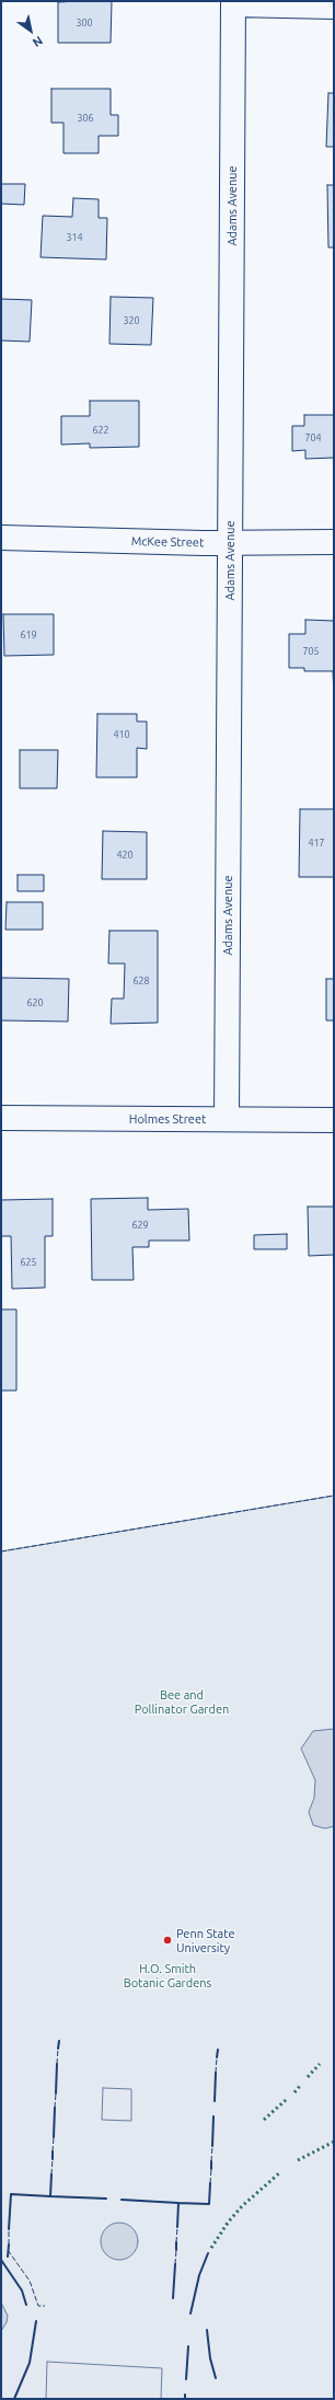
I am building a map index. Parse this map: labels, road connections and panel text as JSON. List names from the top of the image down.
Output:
{
  "streets": {
    "street": ["Adams Avenue", "McKee Street", "Holmes Street"]
  },
  "crossings": [
    ["Adams Avenue", "McKee Street"],
    ["Adams Avenue", "Holmes Street"]
  ],
  "parks": ["Bee and Pollinator Garden", "H.O. Smith Botanic Gardens"],
  "places": ["Penn State University"],
  "house_numbers": [
    "300",
    "306",
    "314",
    "320",
    "622",
    "704",
    "619",
    "705",
    "410",
    "417",
    "420",
    "628",
    "620",
    "629",
    "625"
  ],
  "north": "bottom right"
}
